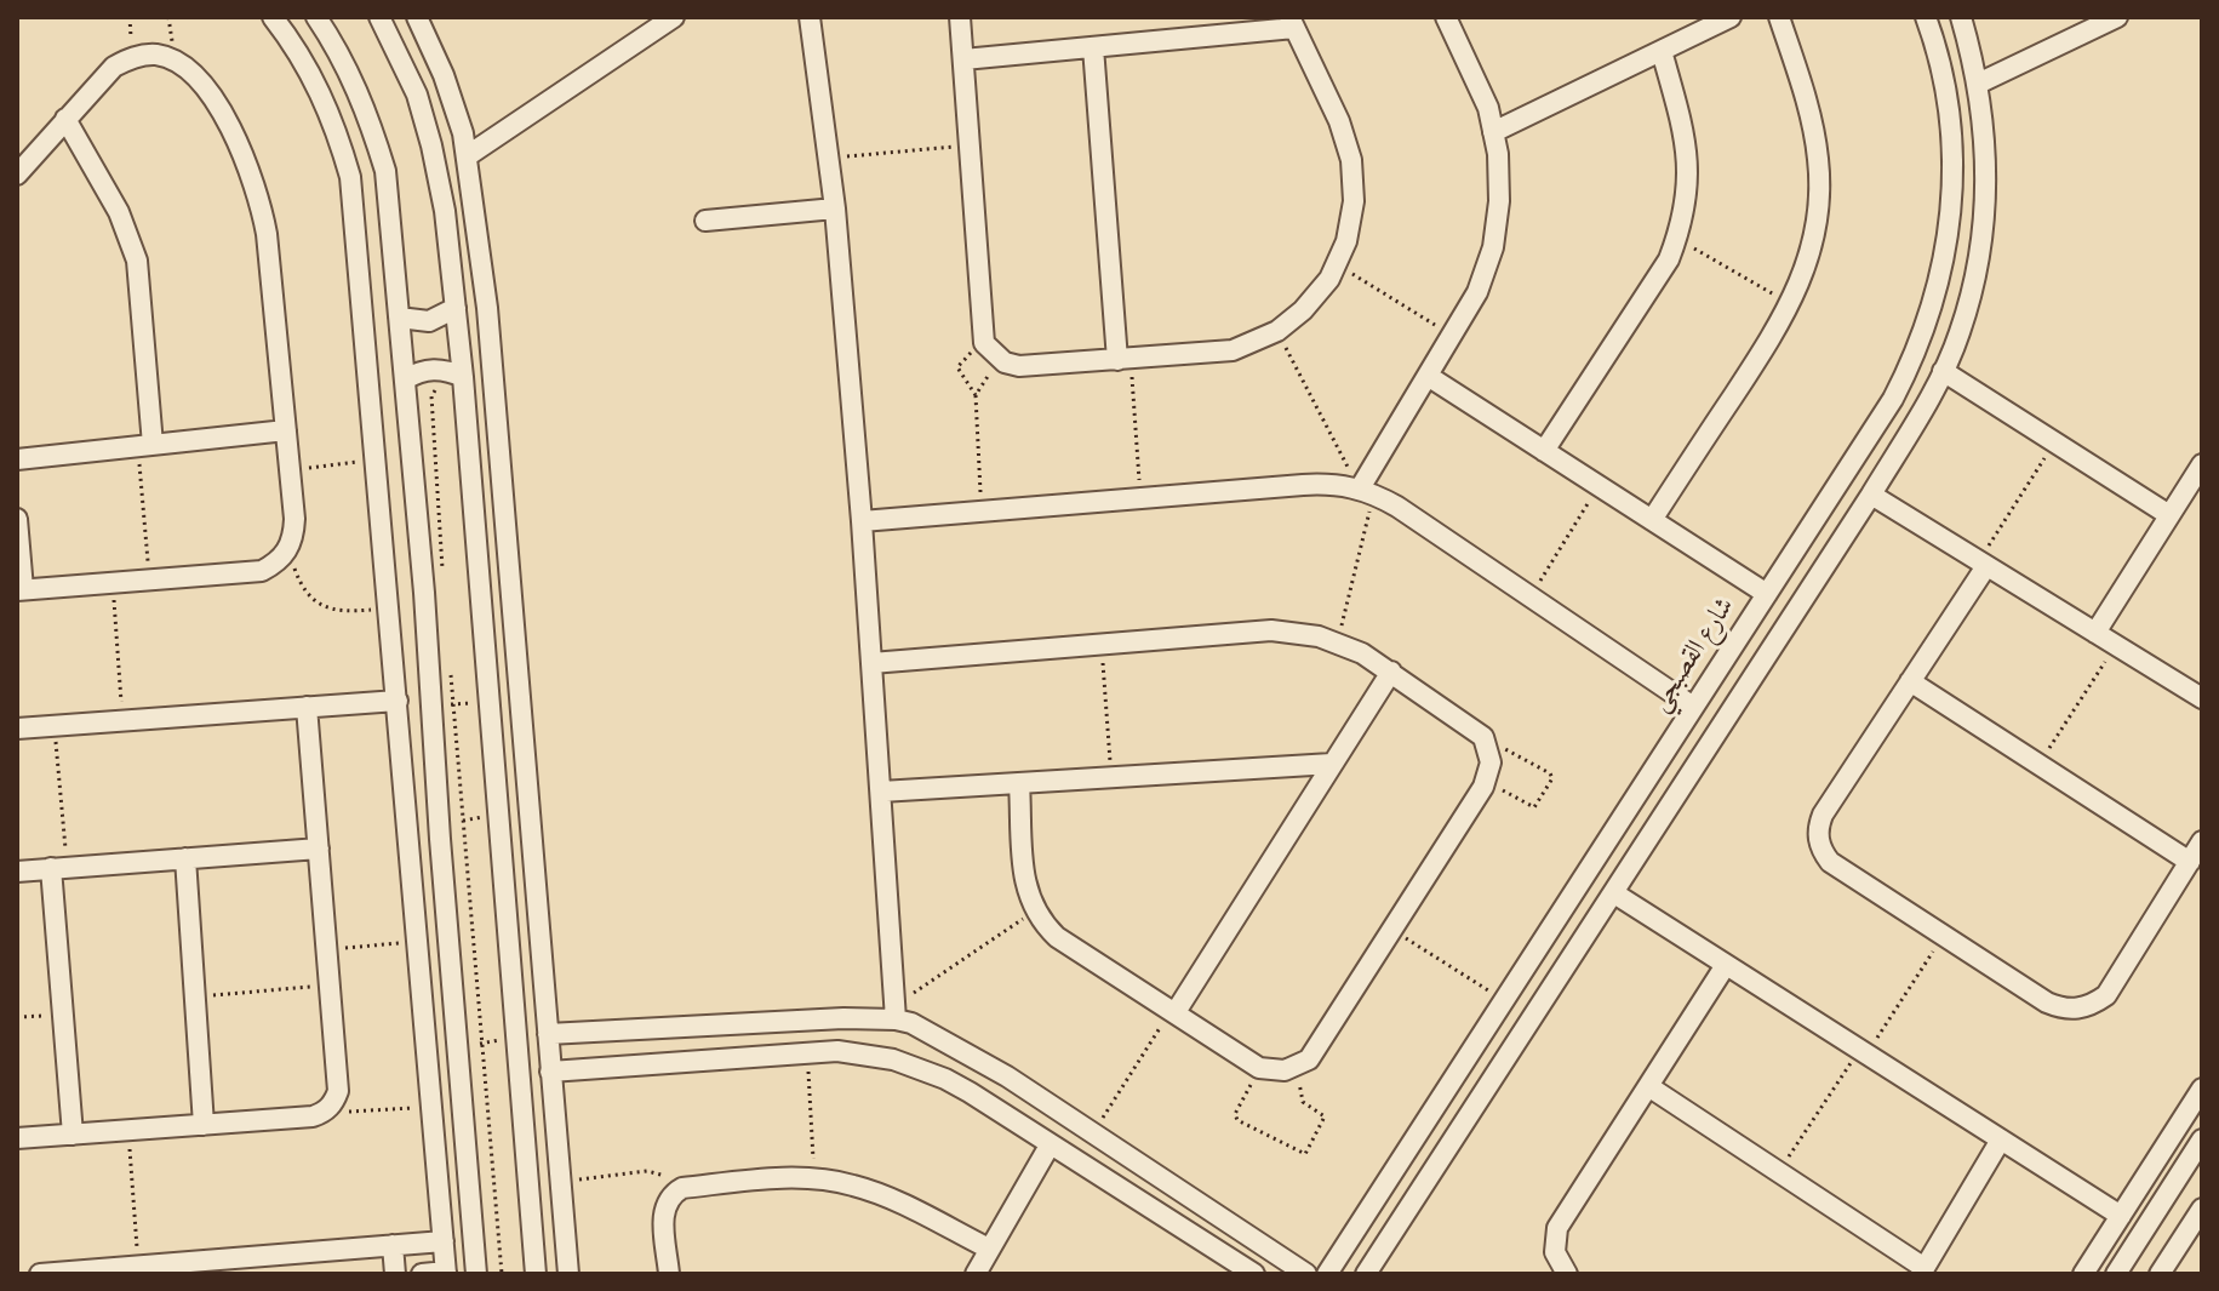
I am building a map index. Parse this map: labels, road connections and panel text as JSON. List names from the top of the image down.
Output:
{
  "streets": {
    "street": ["شارع القصبجي"]
  }
}
